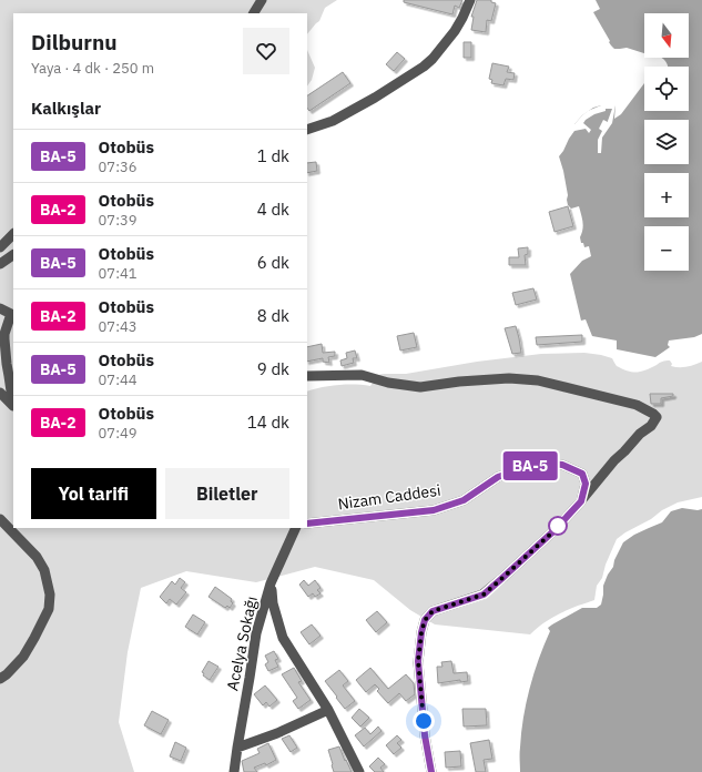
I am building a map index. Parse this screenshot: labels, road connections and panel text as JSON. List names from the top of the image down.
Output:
{
  "streets": {
    "street": ["Nizam Caddesi", "Acelya Sokağı"]
  },
  "lines": ["bus line BA-5"],
  "north": "bottom",
  "page": {
    "on_map": "BA-5",
    "map_buttons": ["+", "−"],
    "heading": [
      ["Dilburnu", "Yaya · 4 dk · 250 m"],
      "Kalkışlar"
    ],
    "list": [
      {
        "mark": "BA-5",
        "name": "Otobüs",
        "note": "07:36",
        "value": "1 dk"
      },
      {
        "mark": "BA-2",
        "name": "Otobüs",
        "note": "07:39",
        "value": "4 dk"
      },
      {
        "mark": "BA-5",
        "name": "Otobüs",
        "note": "07:41",
        "value": "6 dk"
      },
      {
        "mark": "BA-2",
        "name": "Otobüs",
        "note": "07:43",
        "value": "8 dk"
      },
      {
        "mark": "BA-5",
        "name": "Otobüs",
        "note": "07:44",
        "value": "9 dk"
      },
      {
        "mark": "BA-2",
        "name": "Otobüs",
        "note": "07:49",
        "value": "14 dk"
      }
    ],
    "buttons": ["Yol tarifi", "Biletler"]
  }
}
